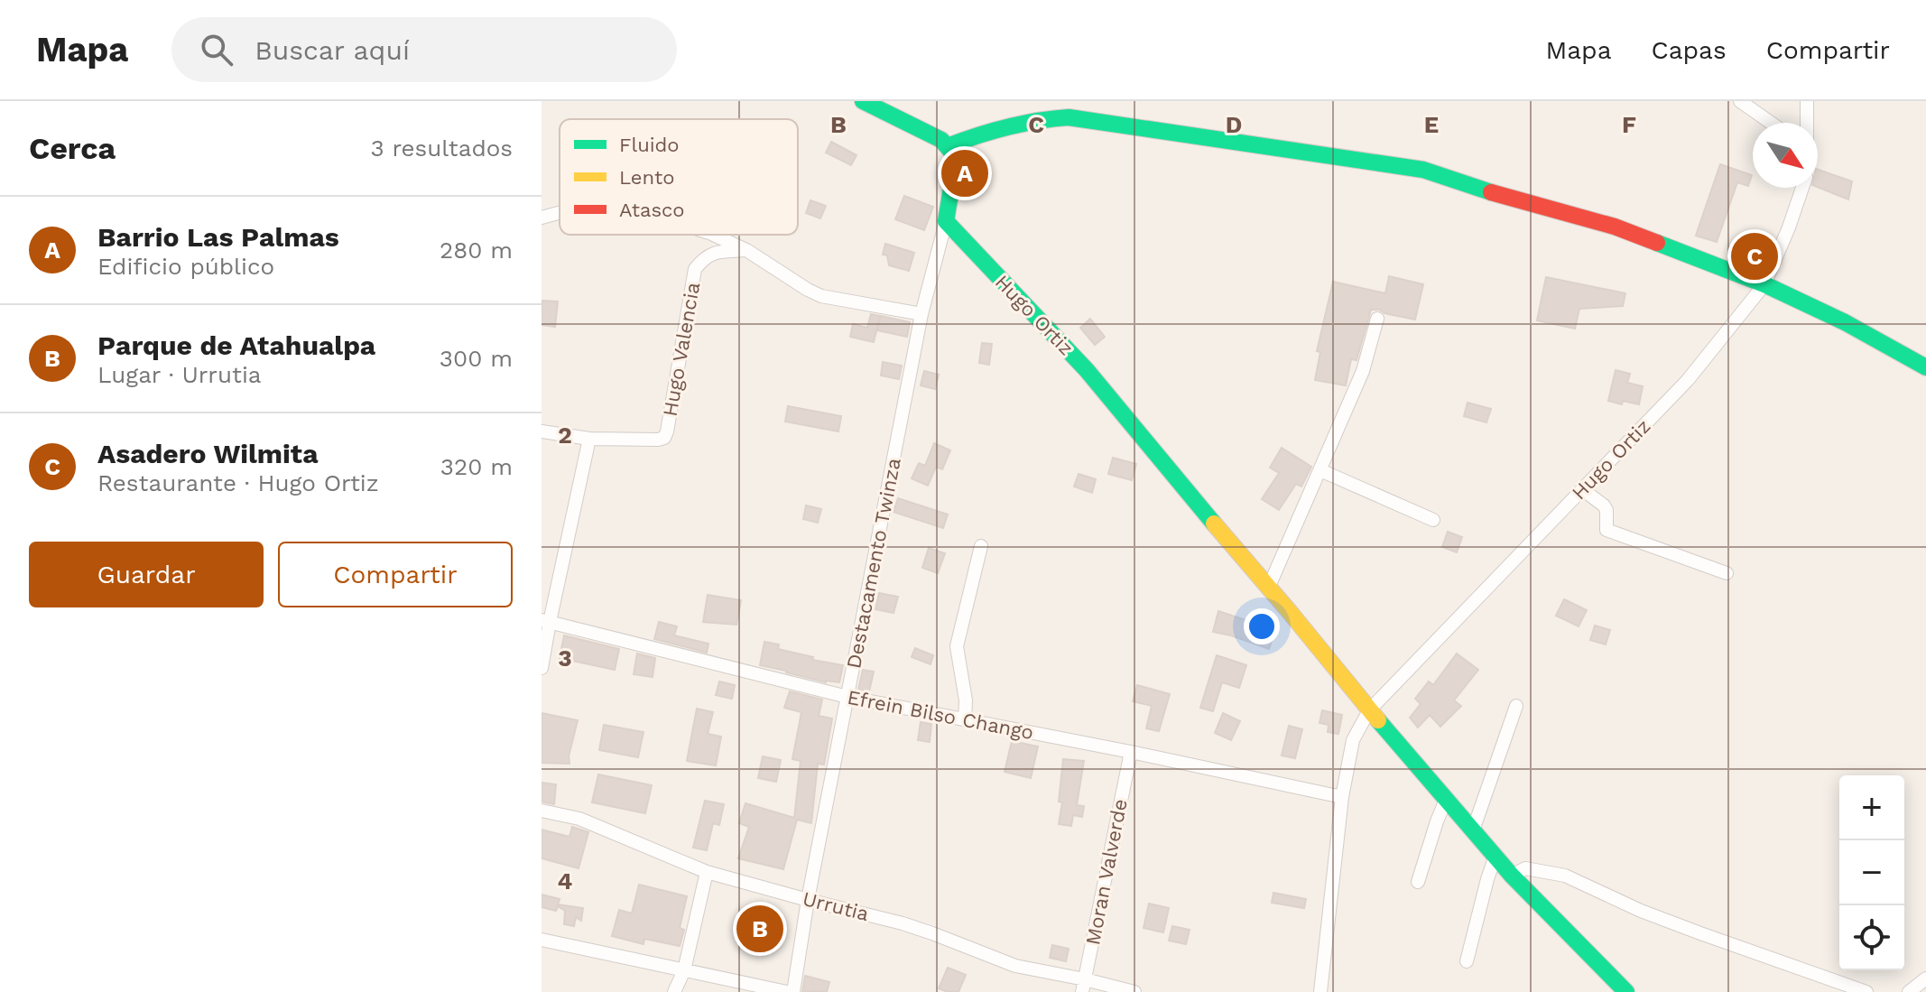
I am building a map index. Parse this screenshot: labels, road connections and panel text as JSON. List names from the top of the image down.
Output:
{
  "streets": {
    "street": [
      "Hugo Ortiz",
      "Hugo Valencia",
      "Destacamento Twinza",
      "Efrein Bilso Chango",
      "Moran Valverde",
      "Urrutia"
    ]
  },
  "crossings": [
    ["Hugo Ortiz", "Destacamento Twinza"],
    ["Hugo Ortiz", "Efrein Bilso Chango"],
    ["Destacamento Twinza", "Efrein Bilso Chango"],
    ["Destacamento Twinza", "Urrutia"],
    ["Efrein Bilso Chango", "Moran Valverde"],
    ["Moran Valverde", "Urrutia"]
  ],
  "legend": ["Fluido", "Lento", "Atasco"],
  "north": "bottom right",
  "page": {
    "header": "Mapa",
    "search": "Buscar aquí",
    "nav": ["Mapa", "Capas", "Compartir"],
    "heading": ["Cerca", "3 resultados"],
    "pins": ["A", "C", "B"],
    "list": [
      {
        "mark": "A",
        "name": "Barrio Las Palmas",
        "note": "Edificio público",
        "value": "280 m"
      },
      {
        "mark": "B",
        "name": "Parque de Atahualpa",
        "note": "Lugar · Urrutia",
        "value": "300 m"
      },
      {
        "mark": "C",
        "name": "Asadero Wilmita",
        "note": "Restaurante · Hugo Ortiz",
        "value": "320 m"
      }
    ],
    "buttons": ["Guardar", "Compartir"],
    "map_buttons": ["+", "−"]
  },
  "grid": {
    "columns": [
      "B",
      "C",
      "D",
      "E",
      "F"
    ],
    "rows": ["2", "3", "4"]
  }
}
